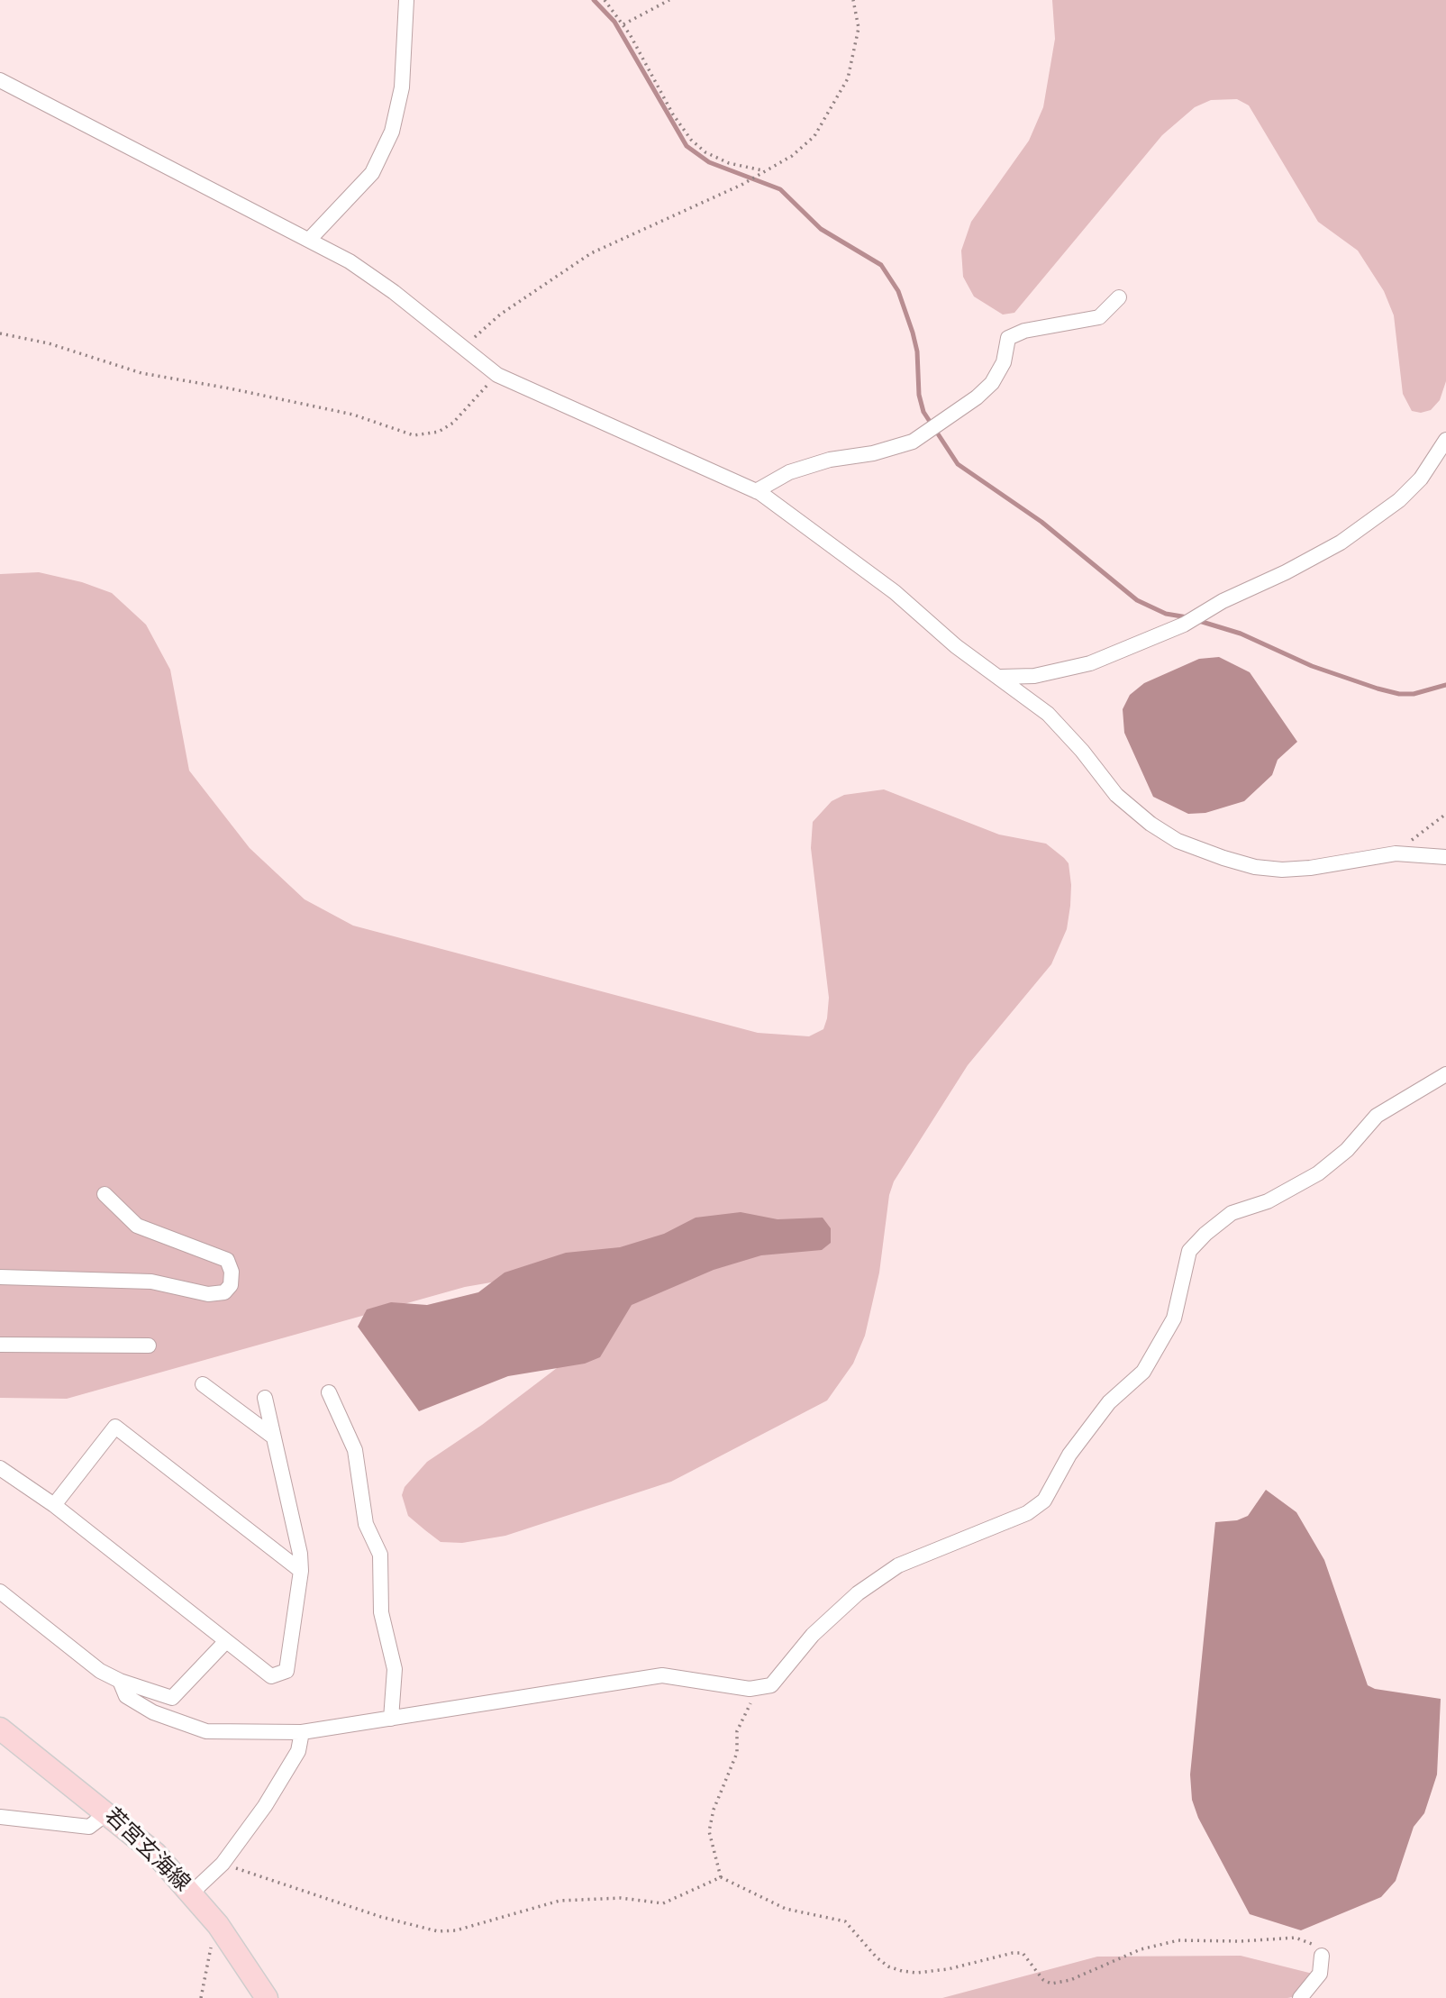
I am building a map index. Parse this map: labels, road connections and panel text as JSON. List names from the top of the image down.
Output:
{
  "streets": {
    "main road": ["若宮玄海線"]
  }
}
